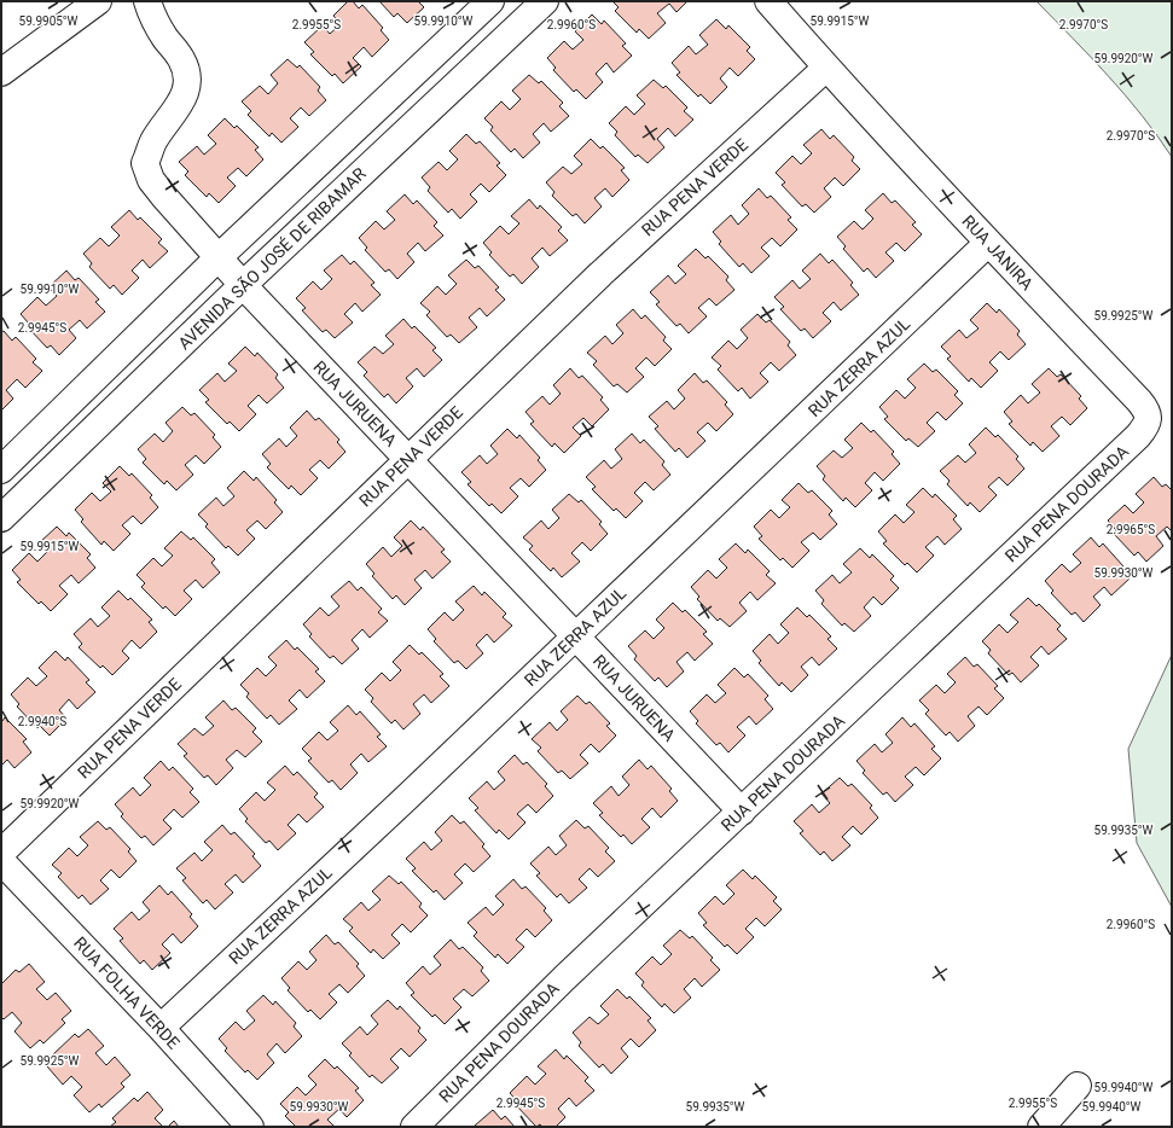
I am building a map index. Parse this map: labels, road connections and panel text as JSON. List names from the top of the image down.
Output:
{
  "streets": {
    "street": [
      "RUA PENA VERDE",
      "RUA JANIRA",
      "AVENIDA SÃO JOSÉ DE RIBAMAR",
      "RUA ZERRA AZUL",
      "RUA JURUENA",
      "RUA PENA DOURADA",
      "RUA FOLHA VERDE"
    ]
  },
  "crossings": [
    ["RUA PENA VERDE", "RUA JANIRA"],
    ["RUA PENA VERDE", "RUA JURUENA"],
    ["RUA JANIRA", "RUA ZERRA AZUL"],
    ["RUA JANIRA", "RUA PENA DOURADA"],
    ["AVENIDA SÃO JOSÉ DE RIBAMAR", "RUA JURUENA"],
    ["RUA ZERRA AZUL", "RUA JURUENA"],
    ["RUA ZERRA AZUL", "RUA FOLHA VERDE"],
    ["RUA JURUENA", "RUA PENA DOURADA"]
  ],
  "coordinates": [
    "59.9905°W",
    "59.9910°W",
    "59.9915°W",
    "2.9955°S",
    "2.9970°S",
    "2.9960°S",
    "59.9920°W",
    "59.9925°W",
    "2.9945°S",
    "2.9965°S",
    "59.9930°W",
    "2.9940°S",
    "59.9935°W",
    "59.9940°W"
  ]
}
